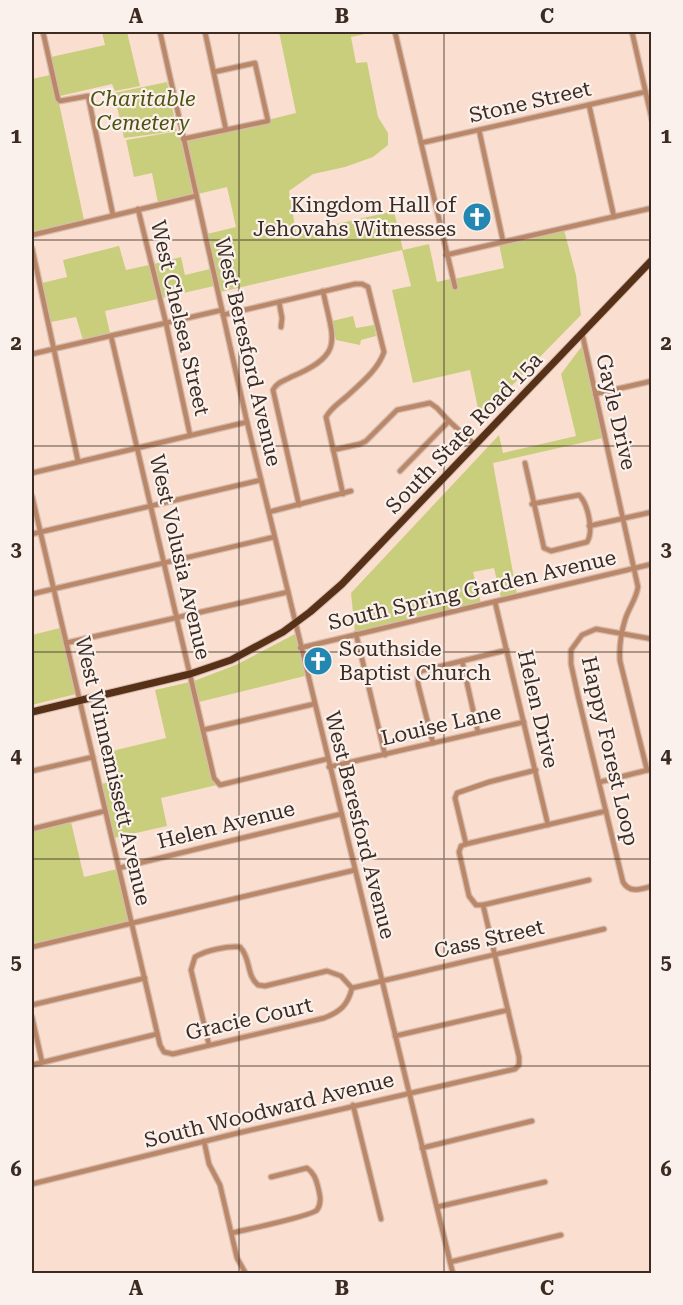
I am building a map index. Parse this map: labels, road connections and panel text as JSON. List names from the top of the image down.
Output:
{
  "streets": {
    "highway": ["South State Road 15a"],
    "street": [
      "Stone Street",
      "West Chelsea Street",
      "West Beresford Avenue",
      "Gayle Drive",
      "West Volusia Avenue",
      "South Spring Garden Avenue",
      "Helen Drive",
      "Louise Lane",
      "Happy Forest Loop",
      "West Winnemissett Avenue",
      "Helen Avenue",
      "Cass Street",
      "Gracie Court",
      "South Woodward Avenue"
    ]
  },
  "crossings": [
    ["West Beresford Avenue", "South State Road 15a"],
    ["West Beresford Avenue", "West Volusia Avenue"],
    ["West Beresford Avenue", "South Spring Garden Avenue"],
    ["West Beresford Avenue", "Louise Lane"],
    ["West Beresford Avenue", "Helen Avenue"],
    ["West Beresford Avenue", "Cass Street"],
    ["West Beresford Avenue", "South Woodward Avenue"],
    ["Gayle Drive", "South State Road 15a"],
    ["Gayle Drive", "South Spring Garden Avenue"],
    ["Gayle Drive", "Happy Forest Loop"],
    ["South Spring Garden Avenue", "Helen Drive"],
    ["Helen Drive", "Louise Lane"],
    ["West Winnemissett Avenue", "Helen Avenue"],
    ["West Winnemissett Avenue", "Gracie Court"],
    ["Cass Street", "Gracie Court"]
  ],
  "parks": ["Charitable Cemetery"],
  "places": {
    "church": ["Kingdom Hall of Jehovahs Witnesses", "Southside Baptist Church"]
  },
  "grid": {
    "columns": ["A", "B", "C"],
    "rows": [
      "1",
      "2",
      "3",
      "4",
      "5",
      "6"
    ]
  }
}
